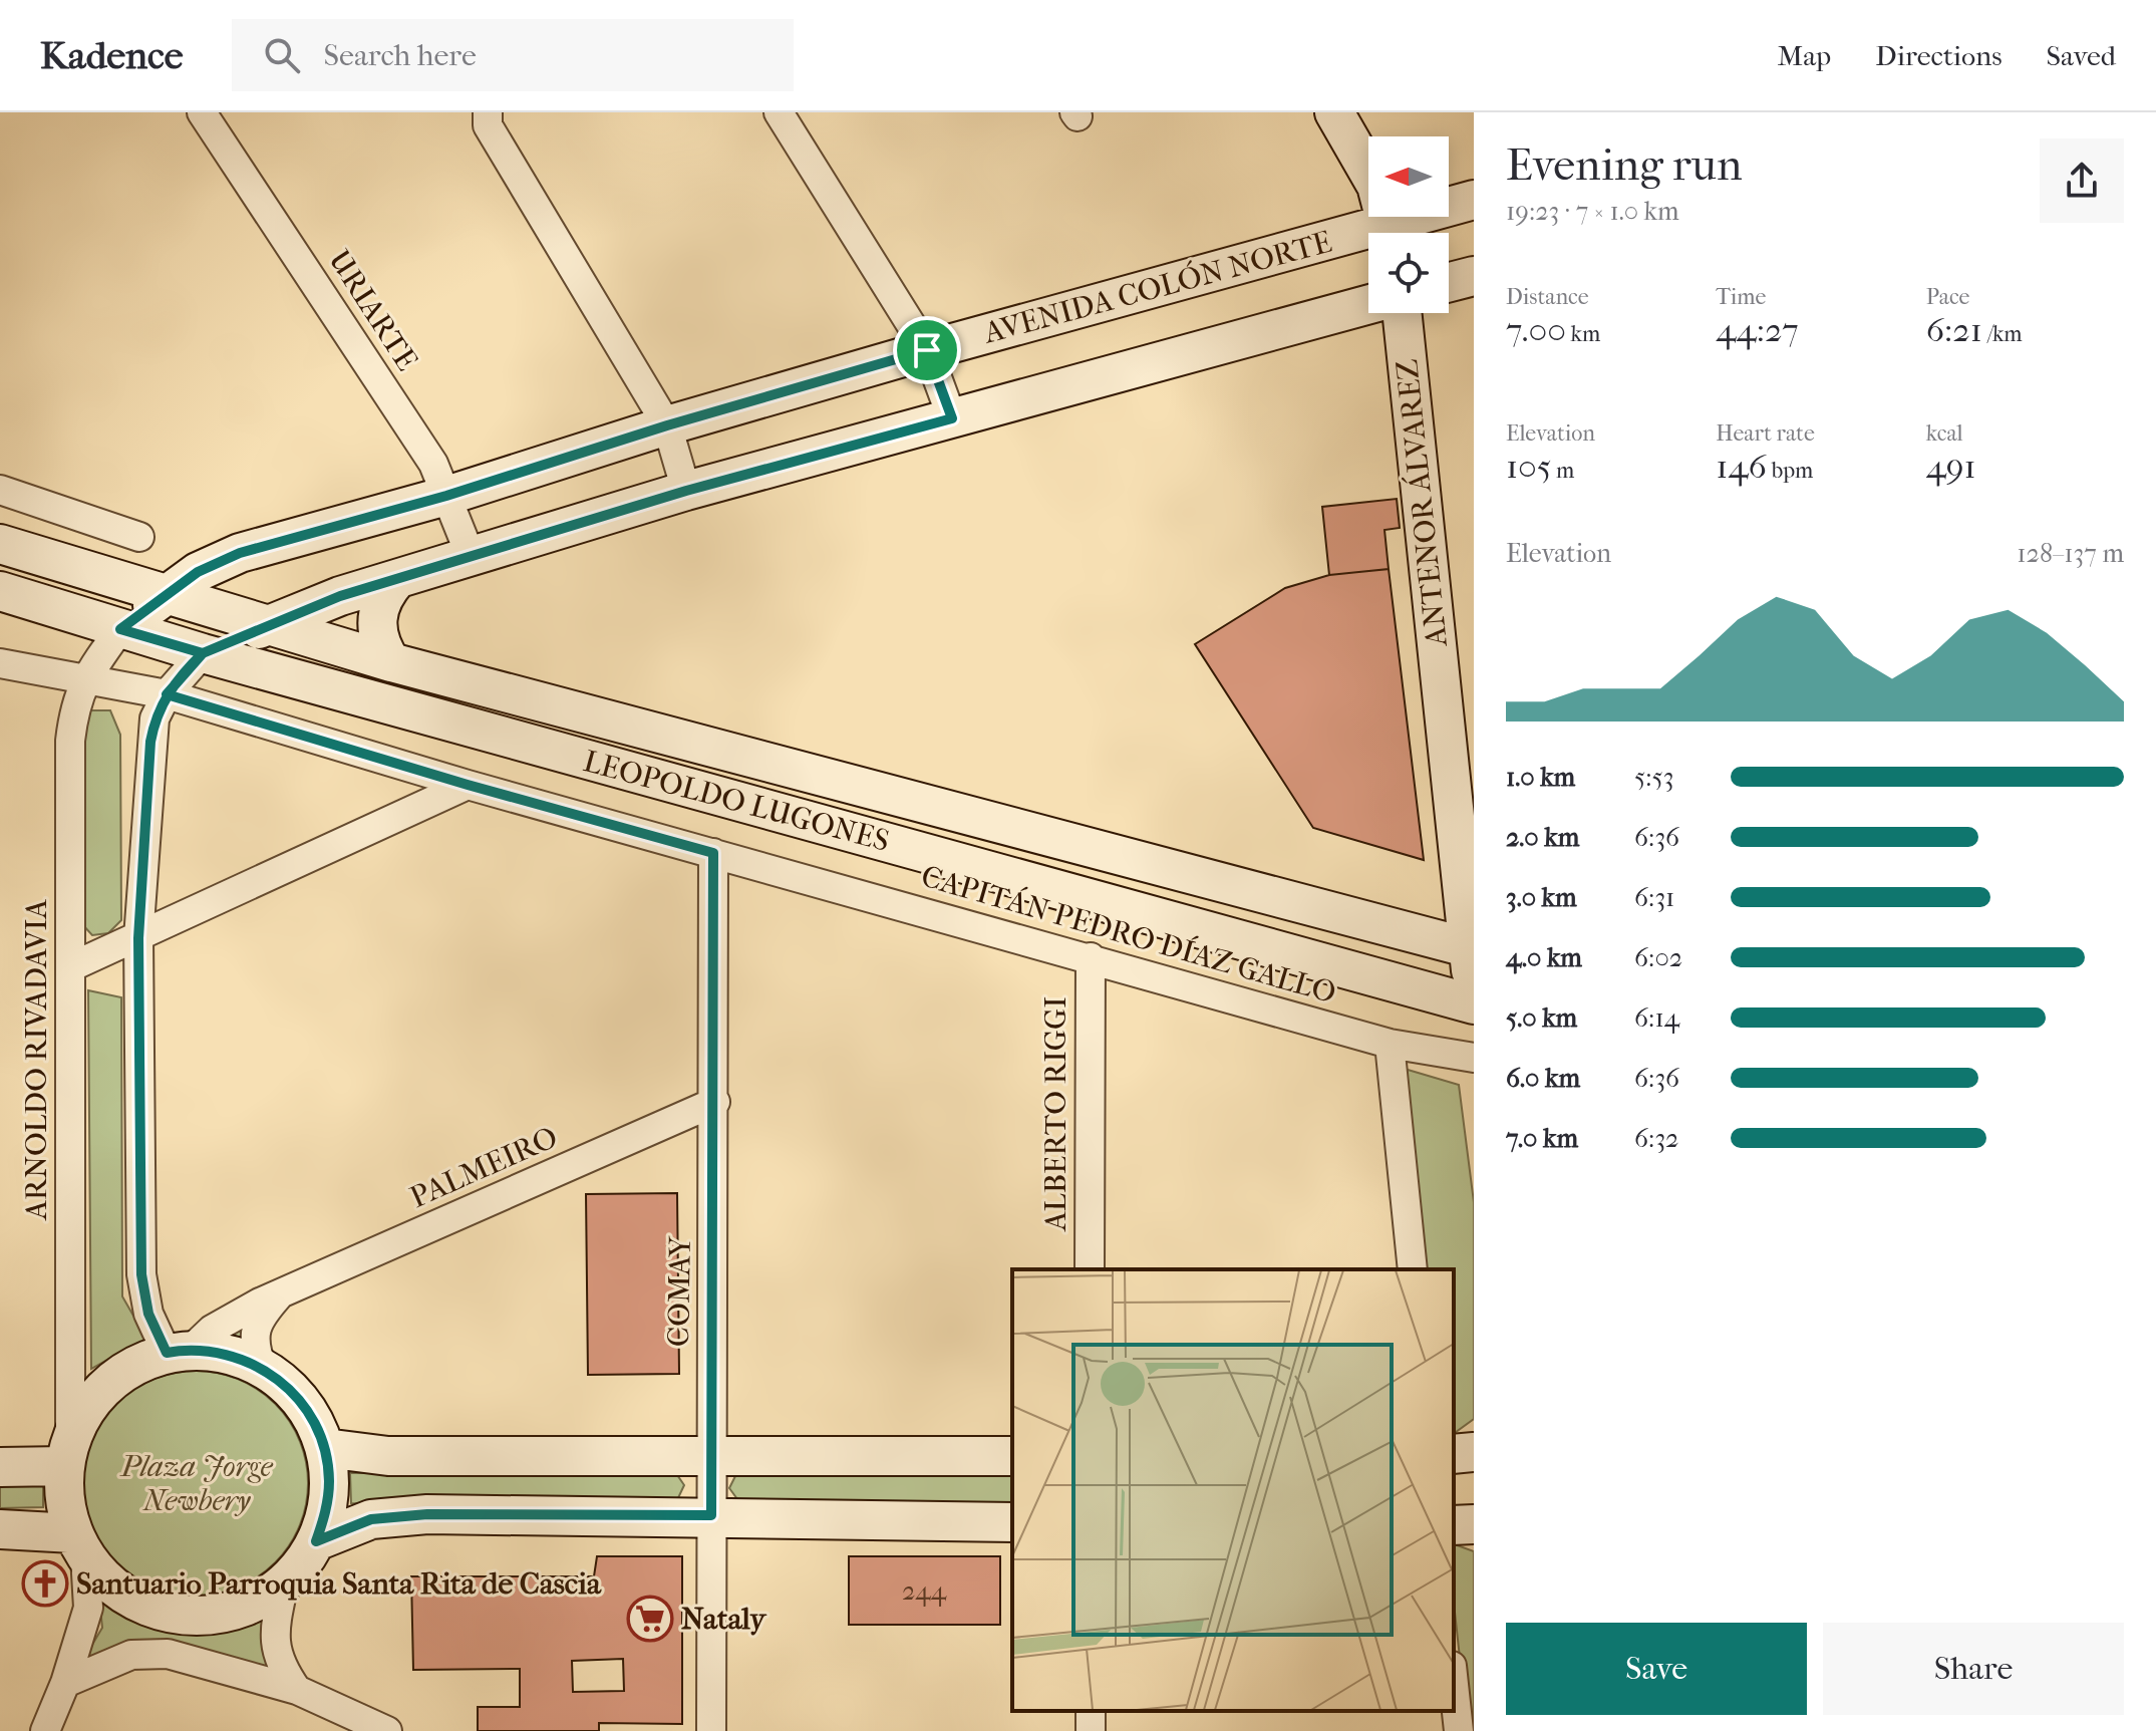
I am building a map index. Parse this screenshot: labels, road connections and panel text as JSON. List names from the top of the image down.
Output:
{
  "streets": {
    "main road": ["AVENIDA COLÓN NORTE", "ANTENOR ÁLVAREZ", "LEOPOLDO LUGONES"],
    "street": [
      "URIARTE",
      "CAPITÁN PEDRO DÍAZ GALLO",
      "ARNOLDO RIVADAVIA",
      "ALBERTO RIGGI",
      "PALMEIRO",
      "COMAY"
    ]
  },
  "crossings": [
    ["AVENIDA COLÓN NORTE", "URIARTE"],
    ["AVENIDA COLÓN NORTE", "LEOPOLDO LUGONES"],
    ["AVENIDA COLÓN NORTE", "ARNOLDO RIVADAVIA"],
    ["ANTENOR ÁLVAREZ", "LEOPOLDO LUGONES"],
    ["LEOPOLDO LUGONES", "ARNOLDO RIVADAVIA"],
    ["CAPITÁN PEDRO DÍAZ GALLO", "ALBERTO RIGGI"],
    ["CAPITÁN PEDRO DÍAZ GALLO", "COMAY"],
    ["ARNOLDO RIVADAVIA", "PALMEIRO"],
    ["PALMEIRO", "COMAY"]
  ],
  "parks": ["Plaza Jorge Newbery"],
  "places": {
    "church": ["Santuario Parroquia Santa Rita de Cascia"],
    "supermarket": ["Nataly"]
  },
  "house_numbers": ["244"],
  "north": "left",
  "page": {
    "header": "Kadence",
    "search": "Search here",
    "nav": ["Map", "Directions", "Saved"],
    "heading": ["Evening run", "19:23 · 7 × 1.0 km"],
    "stats": [
      ["Distance", "7.00 km"],
      ["Time", "44:27"],
      ["Pace", "6:21 /km"],
      ["Elevation", "105 m"],
      ["Heart rate", "146 bpm"],
      ["kcal", "491"]
    ],
    "chart": ["Elevation", "128–137 m"],
    "list": [
      {
        "name": "1.0 km",
        "note": "5:53"
      },
      {
        "name": "2.0 km",
        "note": "6:36"
      },
      {
        "name": "3.0 km",
        "note": "6:31"
      },
      {
        "name": "4.0 km",
        "note": "6:02"
      },
      {
        "name": "5.0 km",
        "note": "6:14"
      },
      {
        "name": "6.0 km",
        "note": "6:36"
      },
      {
        "name": "7.0 km",
        "note": "6:32"
      }
    ],
    "buttons": ["Save", "Share"]
  }
}
